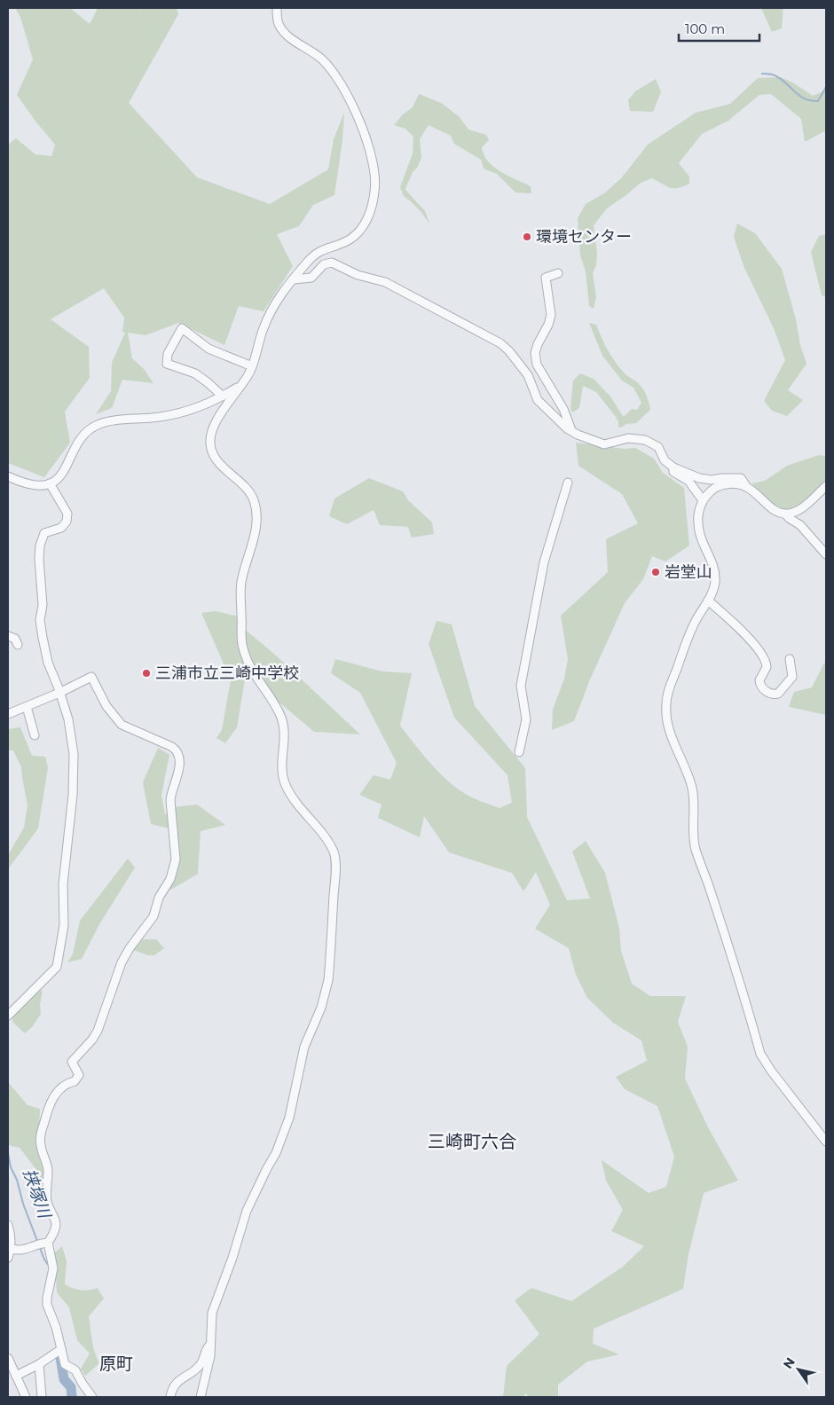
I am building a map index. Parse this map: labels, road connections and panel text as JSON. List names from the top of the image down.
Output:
{
  "districts": ["三崎町六合", "原町"],
  "water": ["挟塚川"],
  "places": ["環境センター", "岩堂山", "三浦市立三崎中学校"],
  "scale_bar": "100 m",
  "north": "top left"
}
